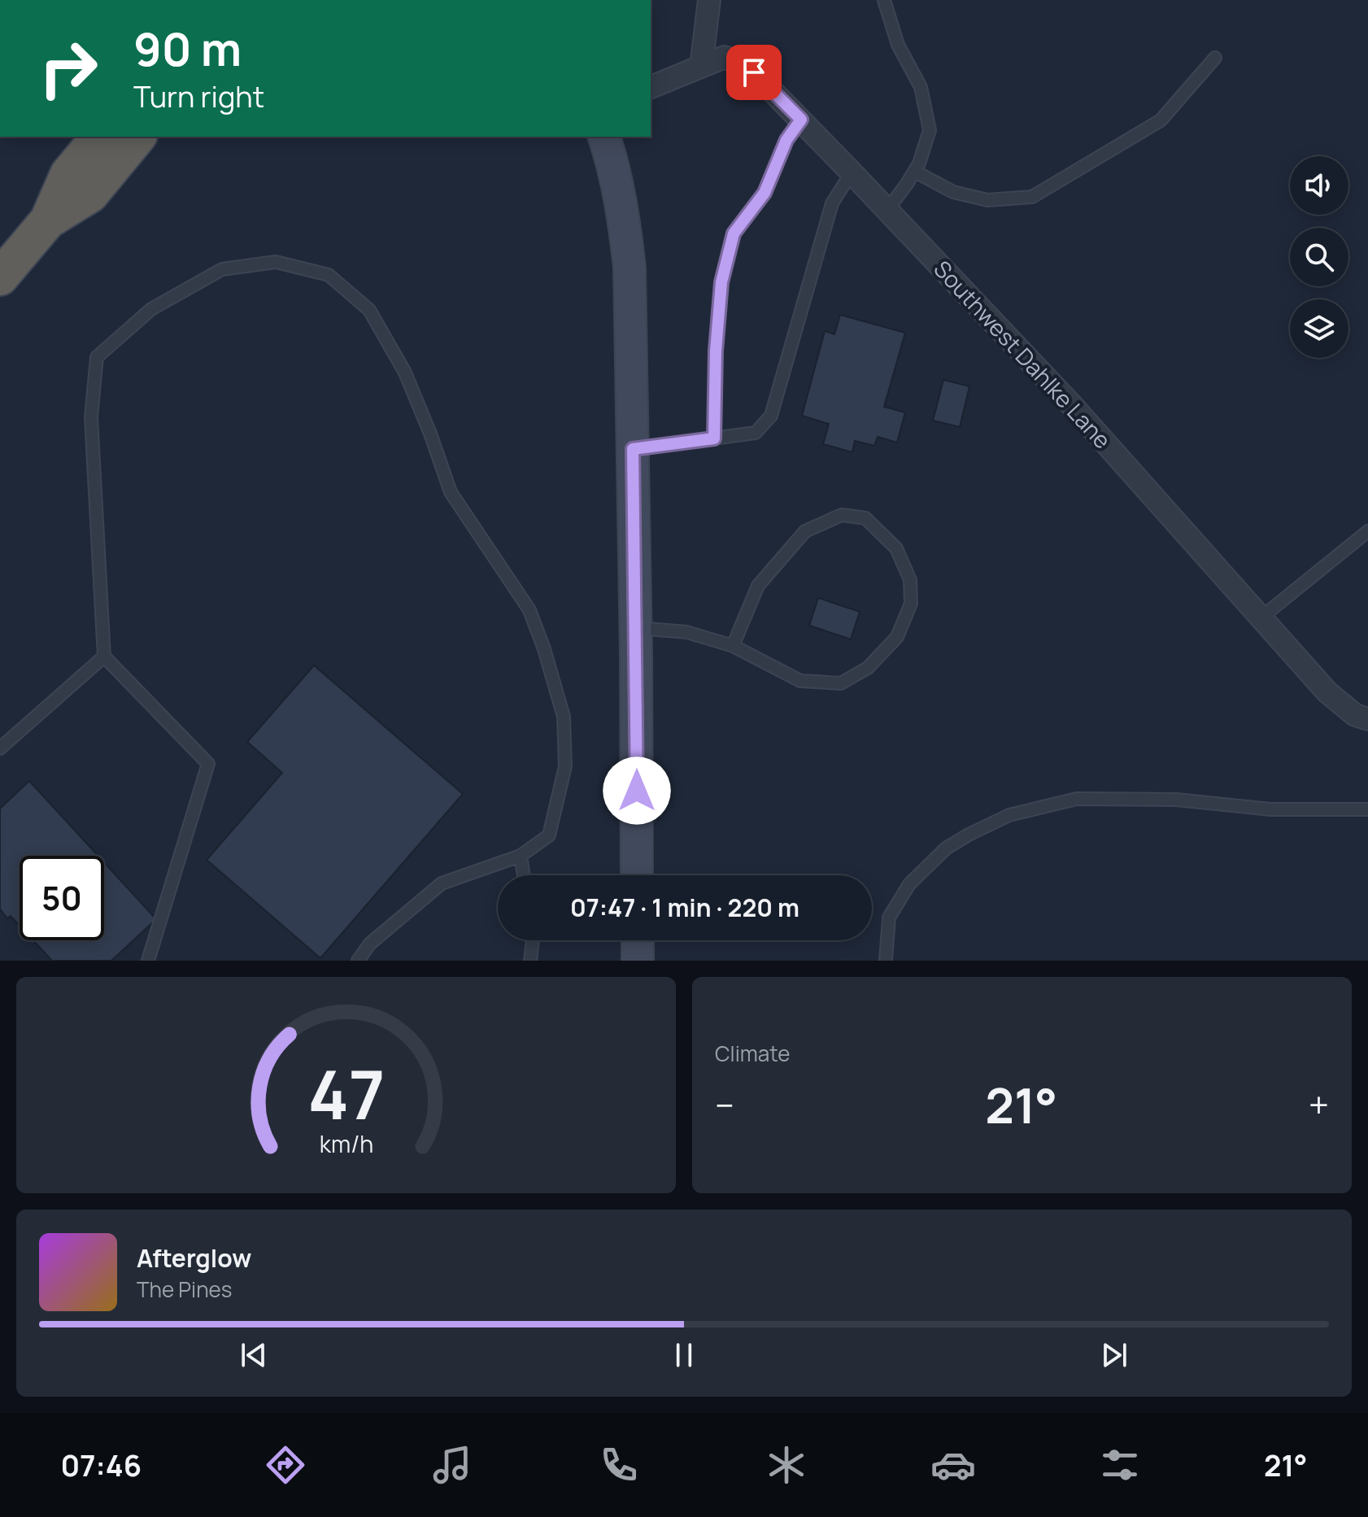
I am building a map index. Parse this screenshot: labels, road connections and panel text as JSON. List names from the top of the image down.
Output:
{
  "streets": {
    "street": ["Southwest Dahlke Lane"]
  },
  "page": {
    "turn": ["90 m", "Turn right"],
    "limit": "50",
    "trip": "07:47 · 1 min · 220 m",
    "tile": "Climate",
    "heat": ["−", "21°", "+"],
    "song": ["Afterglow", "The Pines"],
    "tabs": ["07:46", "21°"],
    "gauge": ["47", "km/h"]
  }
}
